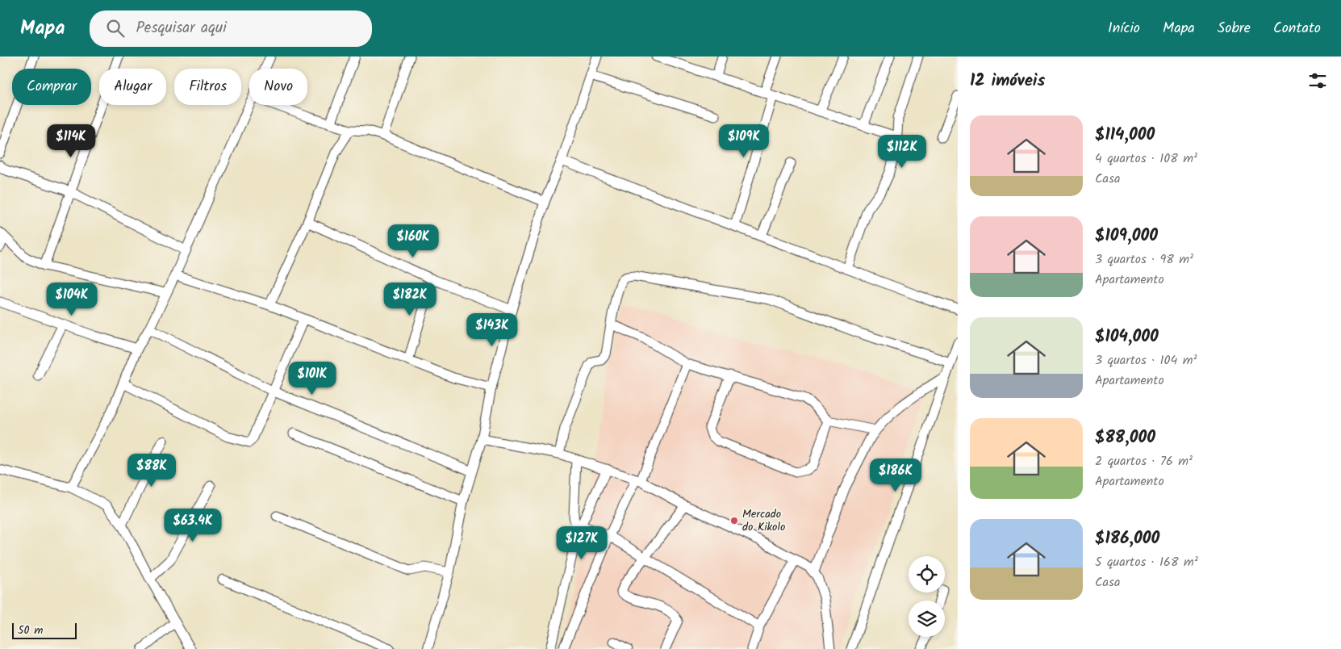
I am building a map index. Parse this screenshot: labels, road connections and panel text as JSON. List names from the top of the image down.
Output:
{
  "places": ["Mercado do Kikolo"],
  "scale_bar": "50 m",
  "page": {
    "header": "Mapa",
    "search": "Pesquisar aqui",
    "nav": [
      "Início",
      "Mapa",
      "Sobre",
      "Contato"
    ],
    "heading": "12 imóveis",
    "chip": [
      "Comprar",
      "Alugar",
      "Filtros",
      "Novo"
    ],
    "list": [
      {
        "name": "$114,000",
        "note": "4 quartos · 108 m² · Casa"
      },
      {
        "name": "$109,000",
        "note": "3 quartos · 98 m² · Apartamento"
      },
      {
        "name": "$104,000",
        "note": "3 quartos · 104 m² · Apartamento"
      },
      {
        "name": "$88,000",
        "note": "2 quartos · 76 m² · Apartamento"
      },
      {
        "name": "$186,000",
        "note": "5 quartos · 168 m² · Casa"
      }
    ],
    "price": [
      "$114K",
      "$109K",
      "$112K",
      "$160K",
      "$104K",
      "$182K",
      "$143K",
      "$101K",
      "$88K",
      "$186K",
      "$63.4K",
      "$127K"
    ],
    "scale": "50 m"
  }
}
